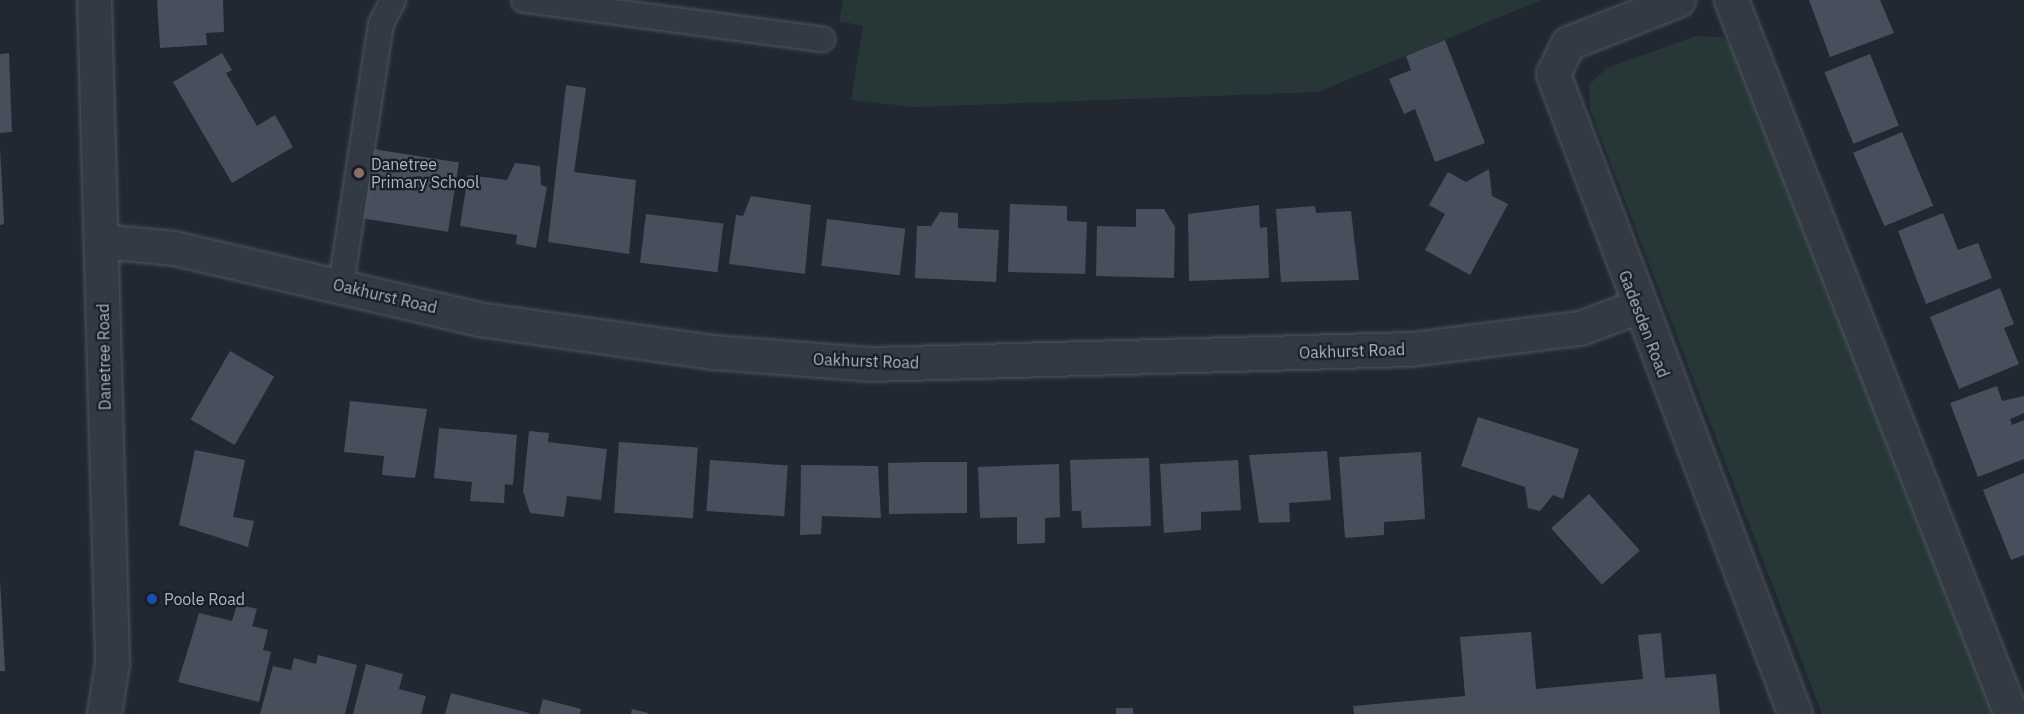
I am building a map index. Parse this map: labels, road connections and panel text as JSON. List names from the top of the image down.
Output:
{
  "streets": {
    "street": ["Oakhurst Road", "Gadesden Road", "Danetree Road"]
  },
  "crossings": [
    ["Oakhurst Road", "Gadesden Road"],
    ["Oakhurst Road", "Danetree Road"]
  ],
  "places": ["Danetree Primary School", "Poole Road"]
}
